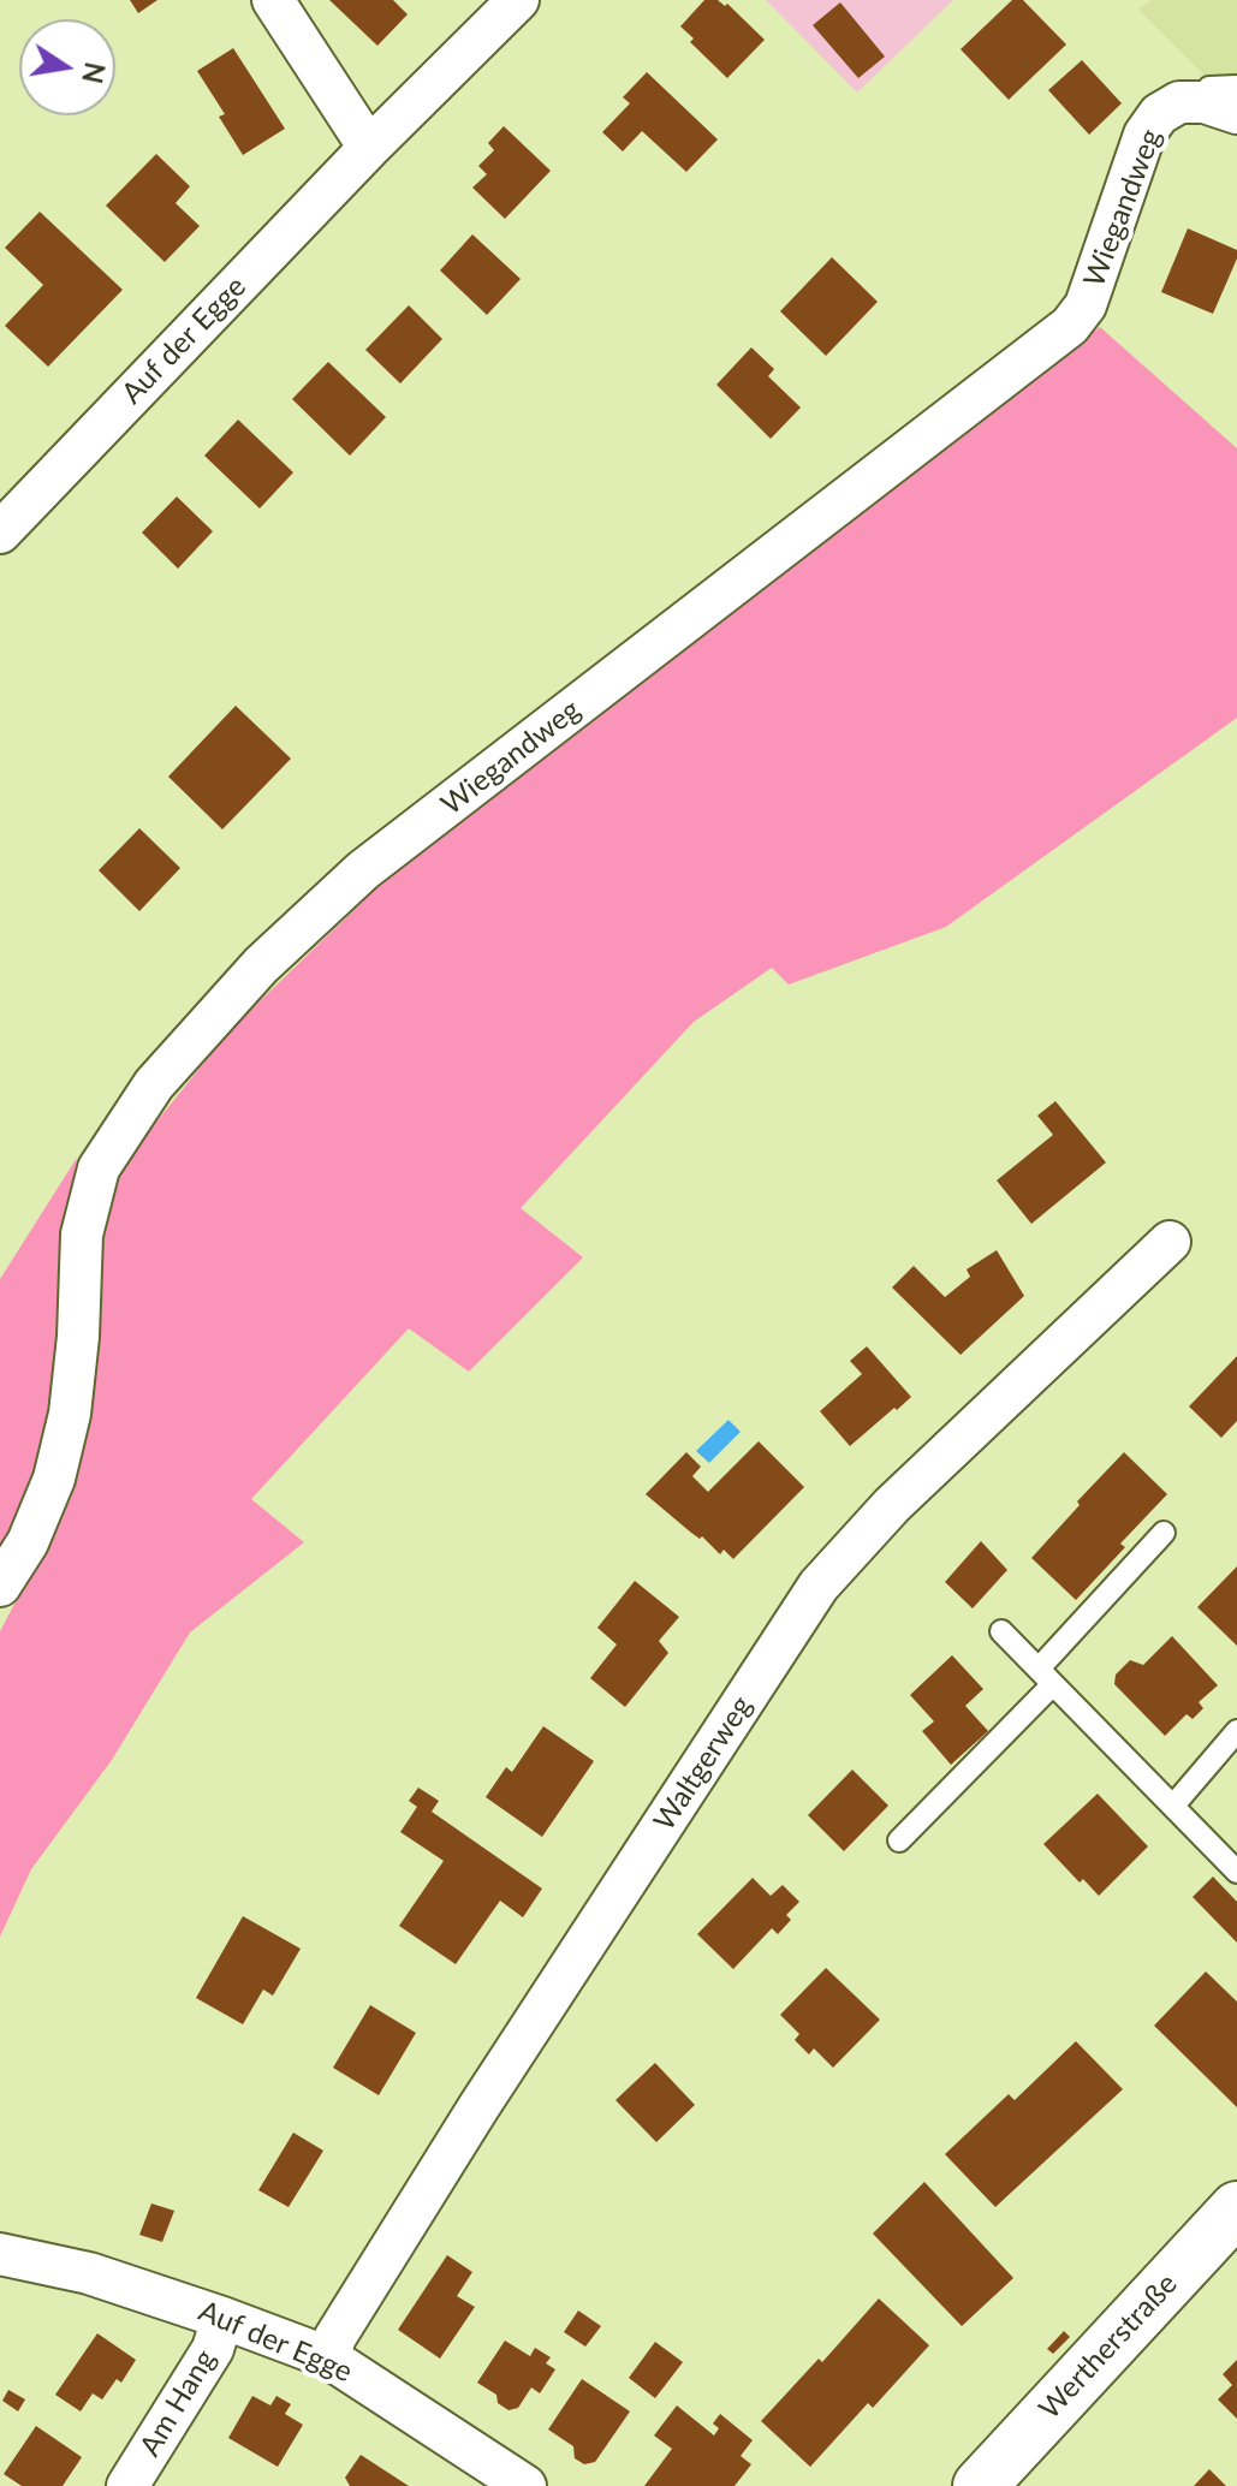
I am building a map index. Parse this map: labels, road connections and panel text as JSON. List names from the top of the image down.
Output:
{
  "streets": {
    "main road": ["Wertherstraße"],
    "street": [
      "Wiegandweg",
      "Auf der Egge",
      "Waltgerweg",
      "Am Hang"
    ]
  },
  "crossings": [
    ["Auf der Egge", "Waltgerweg"],
    ["Auf der Egge", "Am Hang"]
  ],
  "north": "right"
}
